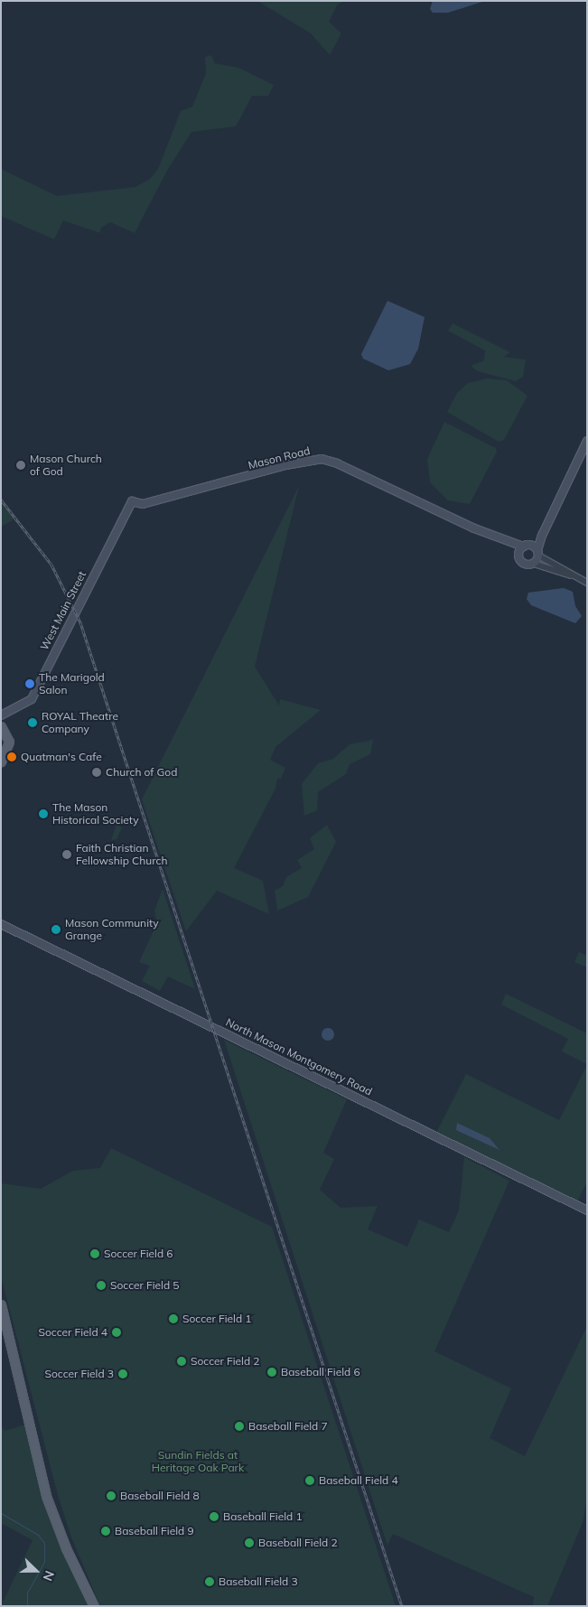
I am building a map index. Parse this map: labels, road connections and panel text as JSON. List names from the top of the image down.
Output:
{
  "streets": {
    "main road": ["Mason Road", "West Main Street", "North Mason Montgomery Road"]
  },
  "crossings": [
    ["Mason Road", "West Main Street"]
  ],
  "parks": ["Sundin Fields at Heritage Oak Park"],
  "places": [
    "Mason Church of God",
    "The Marigold Salon",
    "ROYAL Theatre Company",
    "Quatman's Cafe",
    "Church of God",
    "The Mason Historical Society",
    "Faith Christian Fellowship Church",
    "Mason Community Grange",
    "Soccer Field 6",
    "Soccer Field 5",
    "Soccer Field 1",
    "Soccer Field 4",
    "Soccer Field 2",
    "Baseball Field 6",
    "Soccer Field 3",
    "Baseball Field 7",
    "Baseball Field 4",
    "Baseball Field 8",
    "Baseball Field 1",
    "Baseball Field 9",
    "Baseball Field 2",
    "Baseball Field 3"
  ],
  "north": "right"
}
